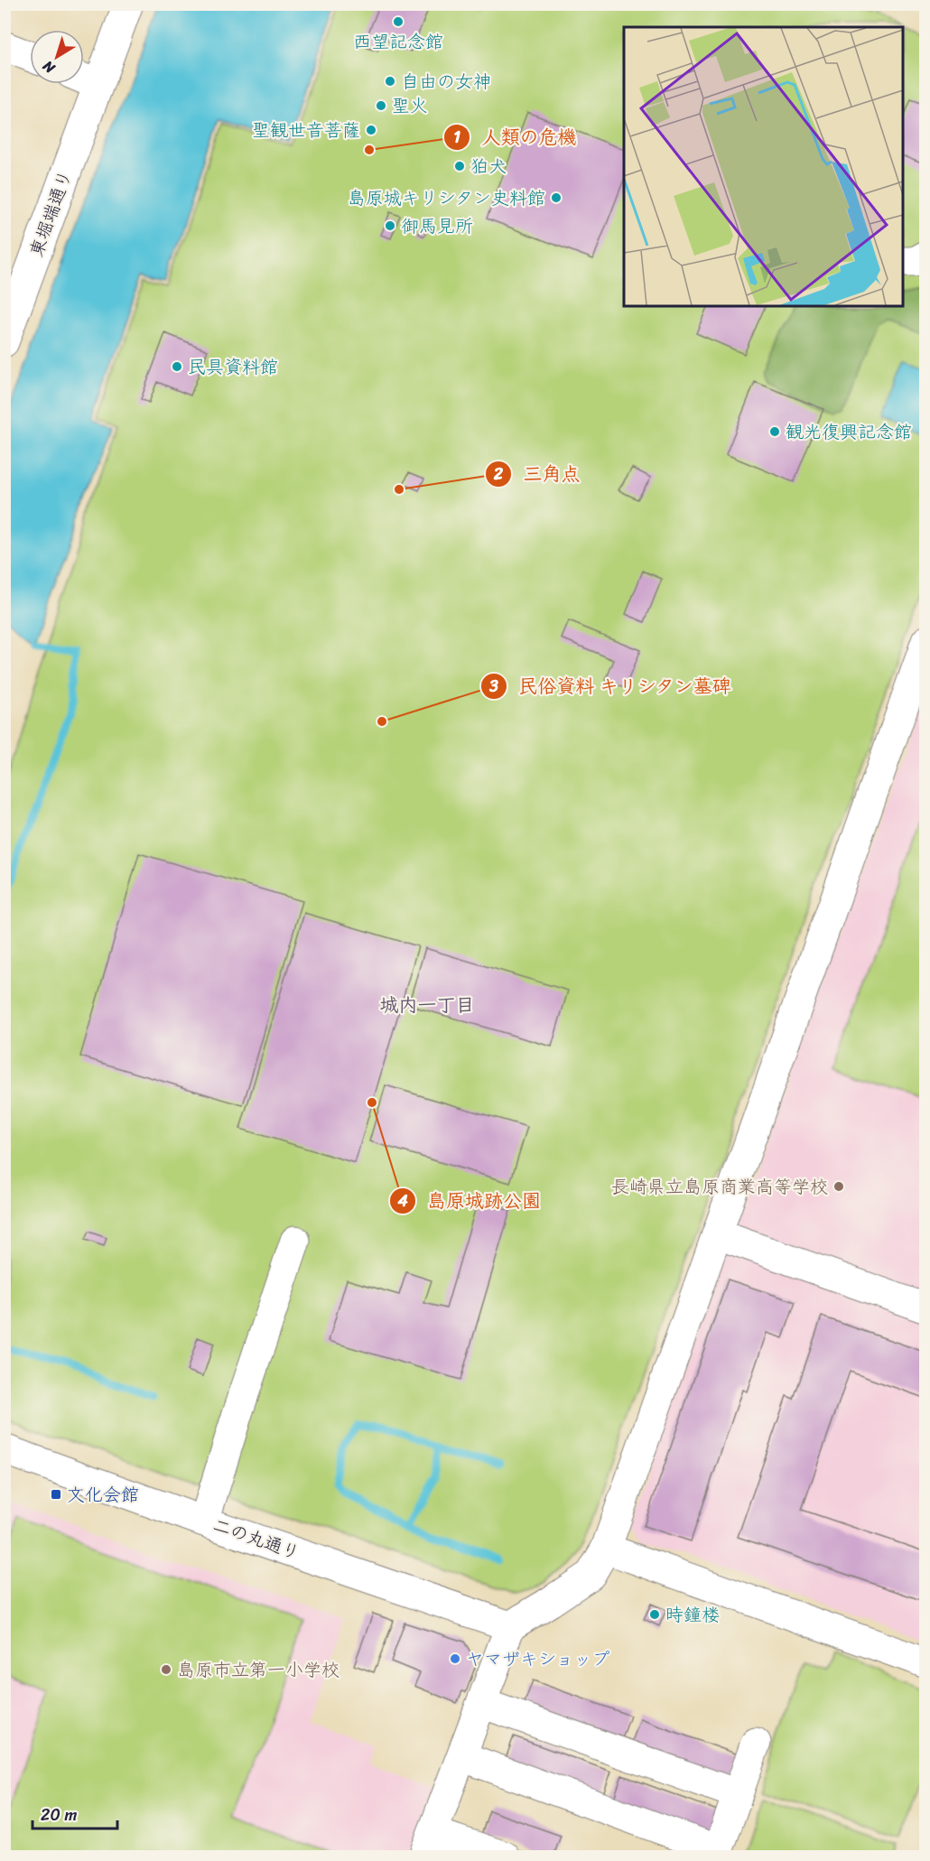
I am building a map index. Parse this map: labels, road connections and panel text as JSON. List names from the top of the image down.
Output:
{
  "streets": {
    "street": ["東堀端通り", "二の丸通り"]
  },
  "districts": ["城内一丁目"],
  "places": {
    "other": [
      "西望記念館",
      "自由の女神",
      "聖火",
      "聖観世音菩薩",
      "人類の危機",
      "狛犬",
      "島原城キリシタン史料館",
      "御馬見所",
      "民具資料館",
      "観光復興記念館",
      "三角点",
      "民俗資料 キリシタン墓碑",
      "島原城跡公園",
      "長崎県立島原商業高等学校",
      "時鐘楼",
      "ヤマザキショップ",
      "島原市立第一小学校"
    ],
    "transit": ["文化会館"]
  },
  "scale_bar": "20 m",
  "north": "bottom left"
}
